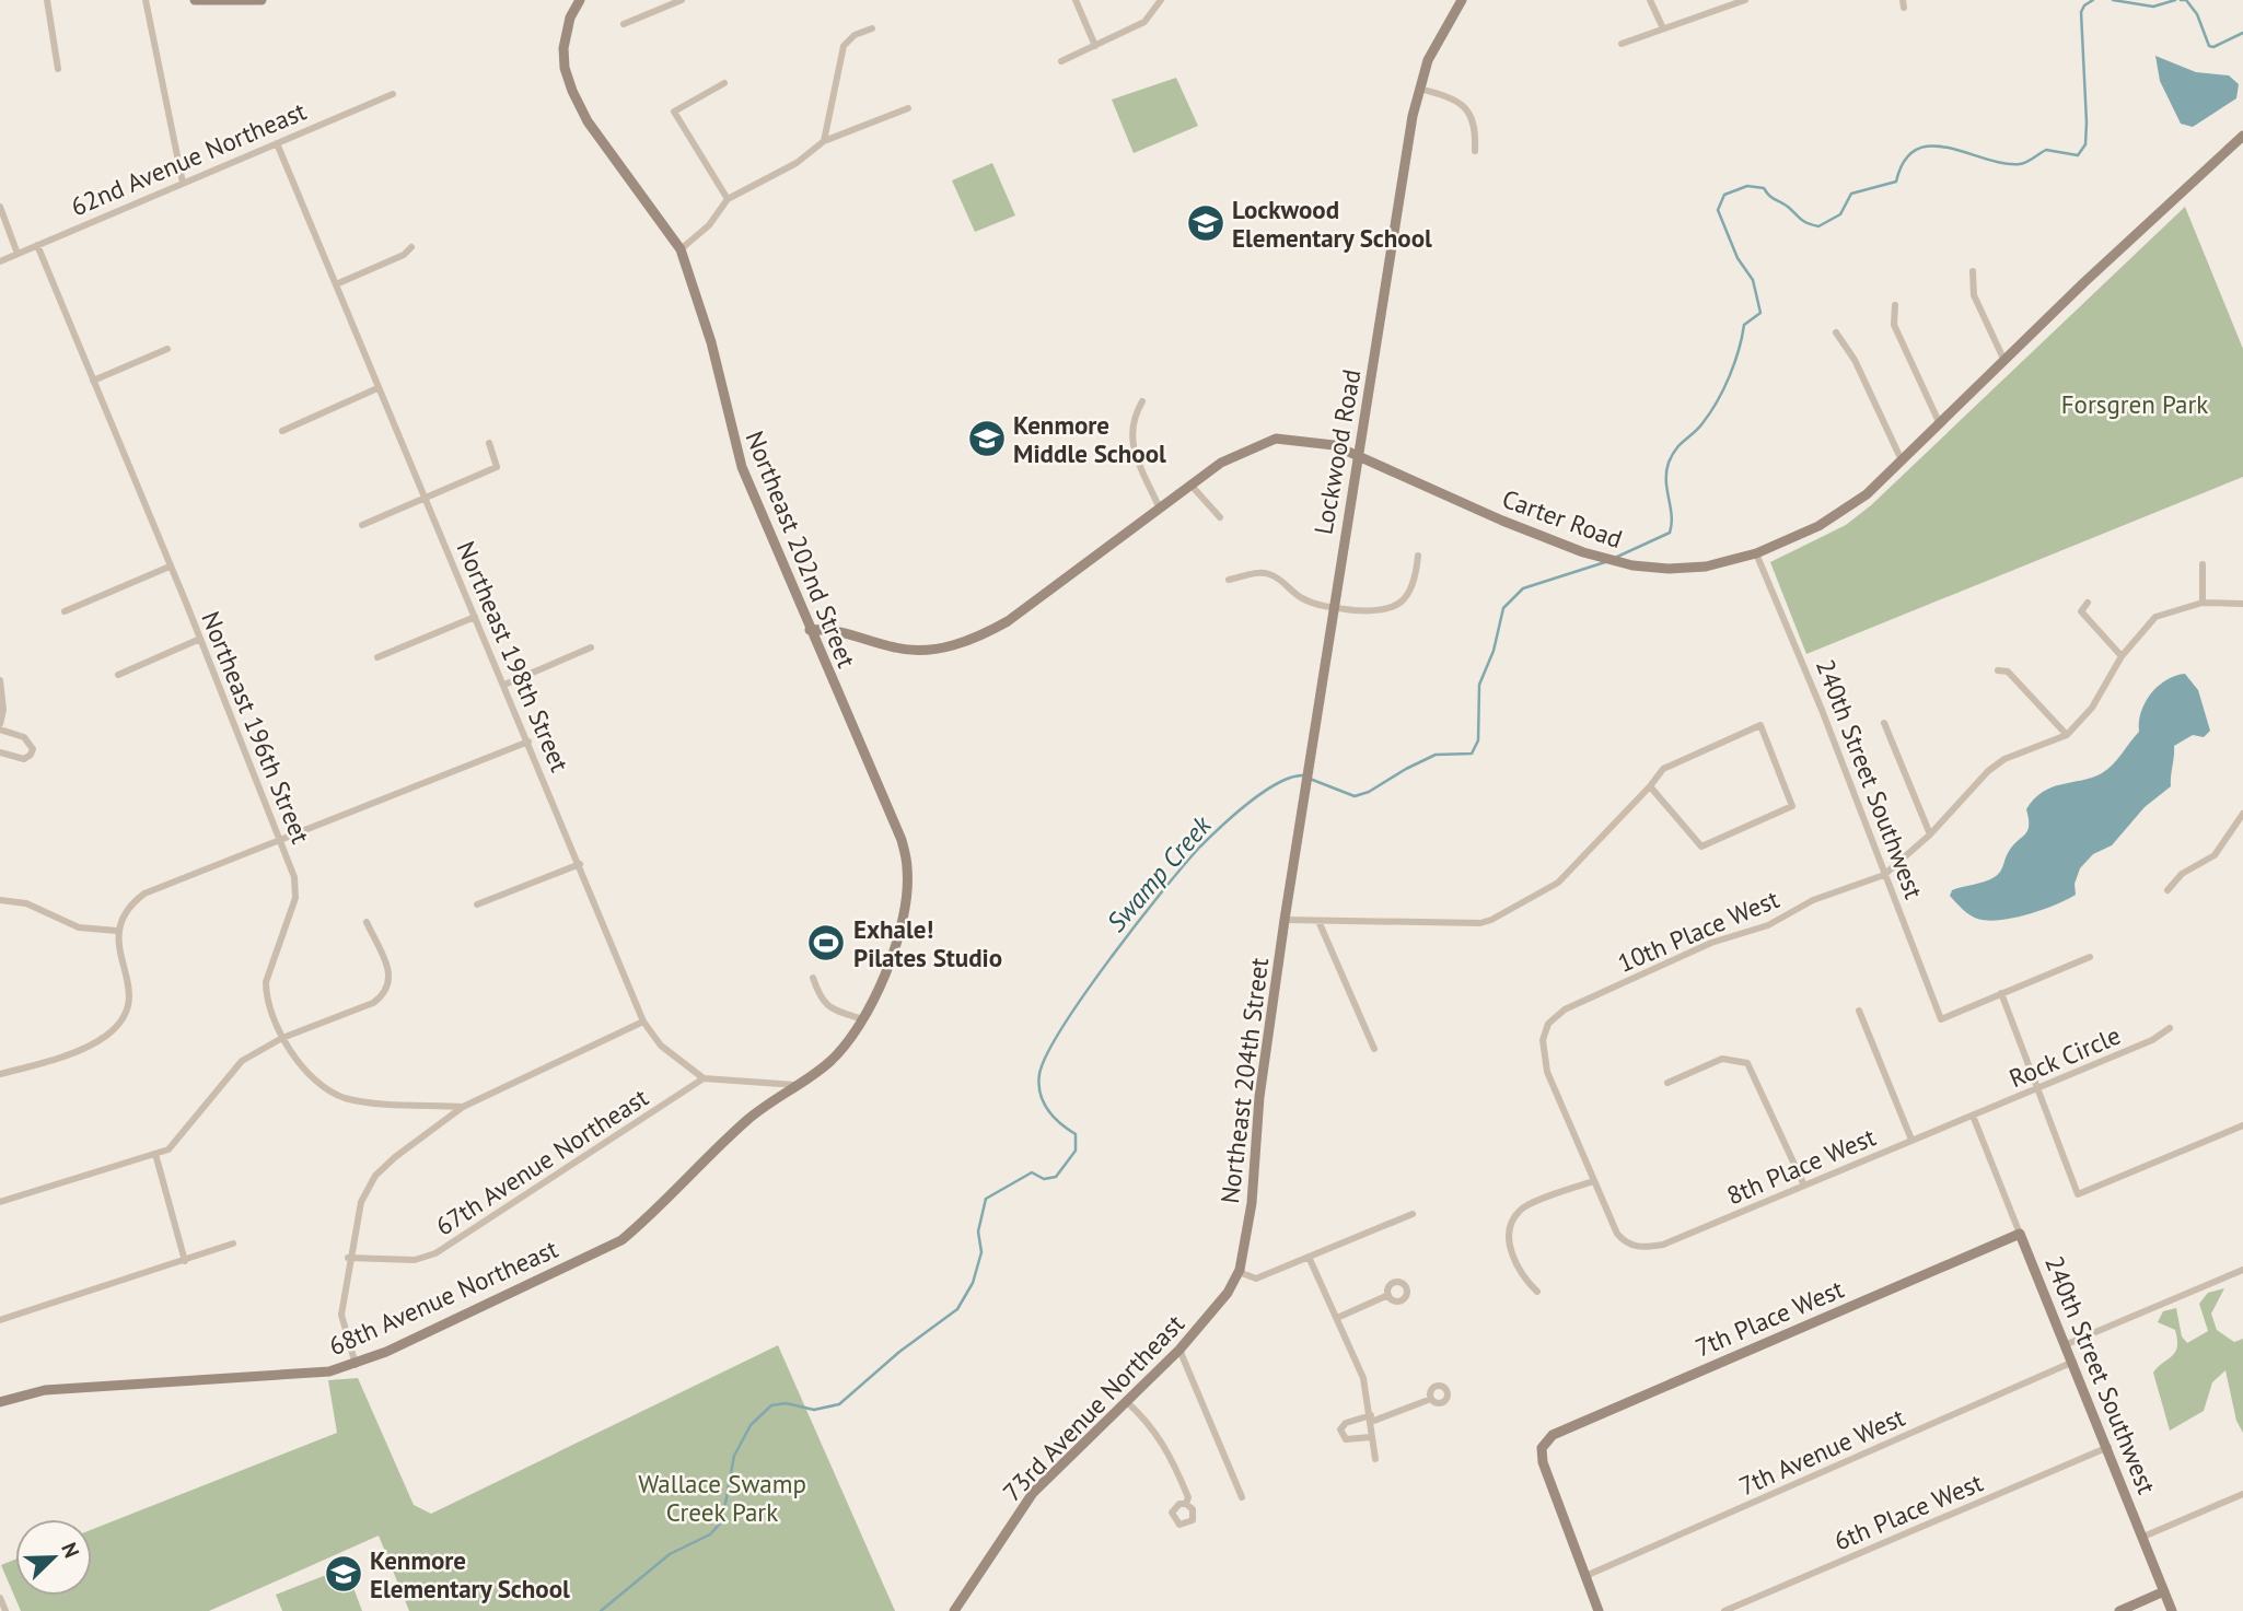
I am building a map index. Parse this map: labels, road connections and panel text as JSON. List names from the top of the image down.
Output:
{
  "streets": {
    "street": [
      "62nd Avenue Northeast",
      "Lockwood Road",
      "Carter Road",
      "Northeast 202nd Street",
      "Northeast 198th Street",
      "Northeast 196th Street",
      "240th Street Southwest",
      "10th Place West",
      "Rock Circle",
      "Northeast 204th Street",
      "67th Avenue Northeast",
      "8th Place West",
      "68th Avenue Northeast",
      "7th Place West",
      "73rd Avenue Northeast",
      "7th Avenue West",
      "6th Place West"
    ]
  },
  "crossings": [
    ["62nd Avenue Northeast", "Northeast 198th Street"],
    ["62nd Avenue Northeast", "Northeast 196th Street"],
    ["Lockwood Road", "Carter Road"],
    ["Lockwood Road", "Northeast 204th Street"],
    ["Carter Road", "Northeast 202nd Street"],
    ["Carter Road", "240th Street Southwest"],
    ["Northeast 202nd Street", "68th Avenue Northeast"],
    ["Northeast 198th Street", "67th Avenue Northeast"],
    ["240th Street Southwest", "10th Place West"],
    ["240th Street Southwest", "Rock Circle"],
    ["240th Street Southwest", "8th Place West"],
    ["240th Street Southwest", "7th Place West"],
    ["240th Street Southwest", "7th Avenue West"],
    ["240th Street Southwest", "6th Place West"],
    ["10th Place West", "8th Place West"],
    ["Rock Circle", "8th Place West"],
    ["Northeast 204th Street", "73rd Avenue Northeast"],
    ["7th Place West", "7th Avenue West"]
  ],
  "water": ["Swamp Creek"],
  "parks": ["Forsgren Park", "Wallace Swamp Creek Park"],
  "places": {
    "school or university": ["Lockwood Elementary School", "Kenmore Middle School", "Kenmore Elementary School"],
    "sports": ["Exhale! Pilates Studio"]
  },
  "north": "top right"
}
